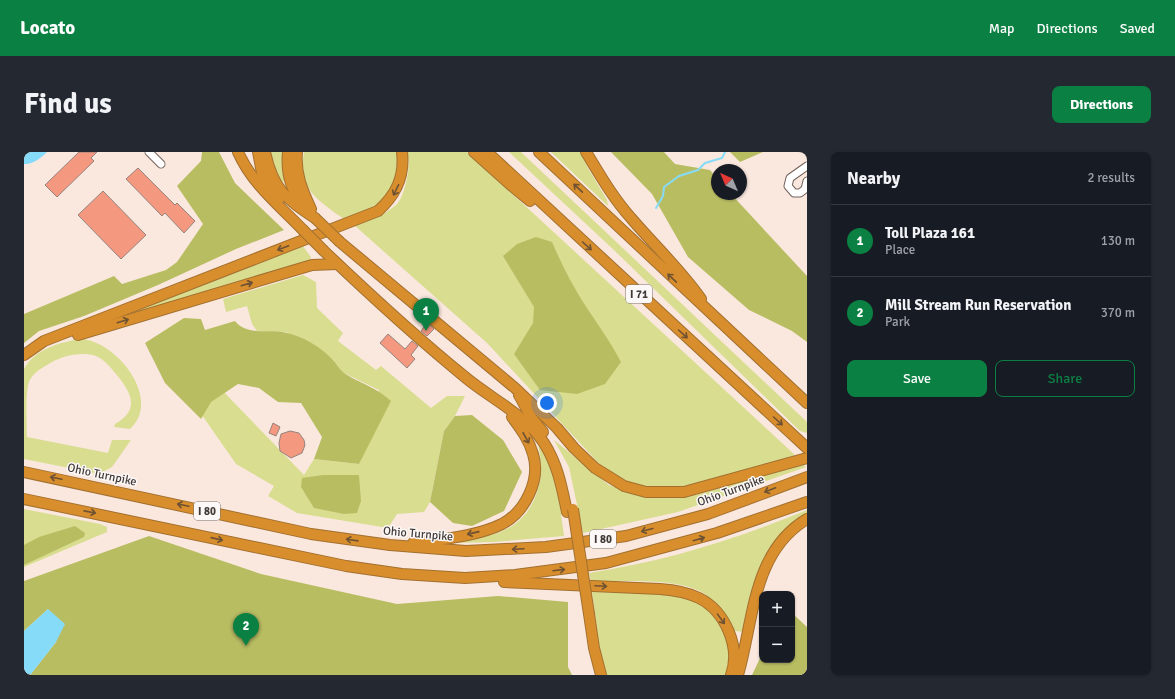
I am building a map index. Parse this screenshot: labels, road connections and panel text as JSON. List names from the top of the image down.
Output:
{
  "streets": {
    "highway": ["I 71", "Ohio Turnpike", "I 80"]
  },
  "north": "top left",
  "page": {
    "header": "Locato",
    "nav": ["Map", "Directions", "Saved"],
    "buttons": [
      "Directions",
      ["Save", "Share"]
    ],
    "title": "Find us",
    "heading": ["Nearby", "2 results"],
    "list": [
      {
        "mark": "1",
        "name": "Toll Plaza 161",
        "note": "Place",
        "value": "130 m"
      },
      {
        "mark": "2",
        "name": "Mill Stream Run Reservation",
        "note": "Park",
        "value": "370 m"
      }
    ],
    "pins": ["1", "2"],
    "map_buttons": ["+", "−"]
  }
}
